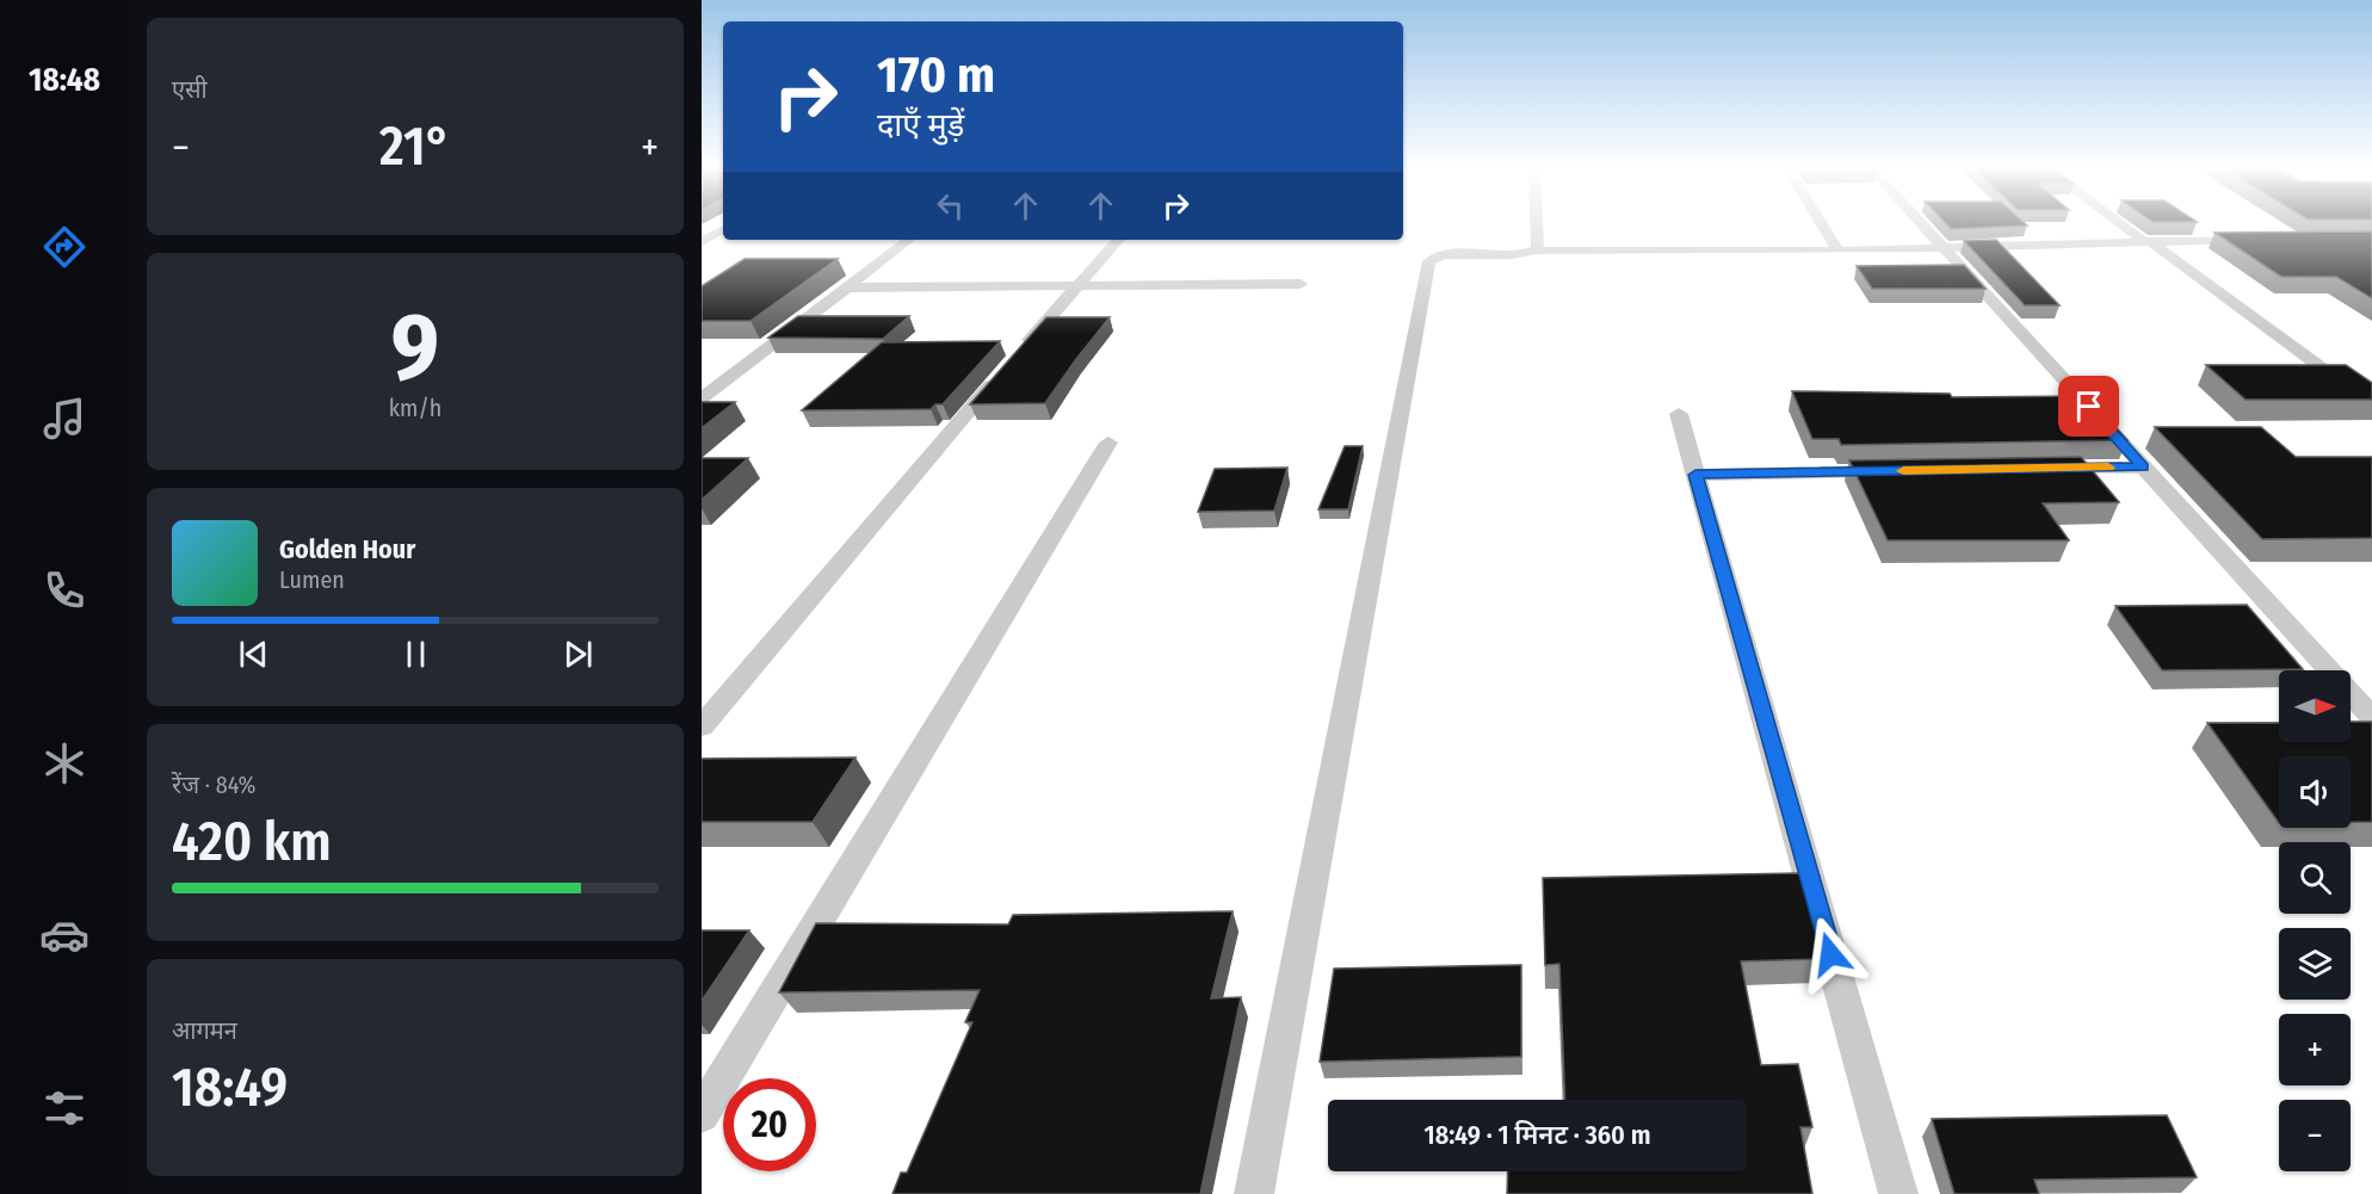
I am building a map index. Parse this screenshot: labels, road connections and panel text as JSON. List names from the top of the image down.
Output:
{
  "north": "right",
  "page": {
    "tabs": "18:48",
    "tile": [
      "एसी",
      ["9", "km/h"],
      ["रेंज · 84%", "420 km"],
      ["आगमन", "18:49"]
    ],
    "turn": ["170 m", "दाएँ मुड़ें"],
    "heat": ["−", "21°", "+"],
    "song": ["Golden Hour", "Lumen"],
    "map_buttons": ["+", "−"],
    "limit": "20",
    "trip": "18:49 · 1 मिनट · 360 m"
  }
}
